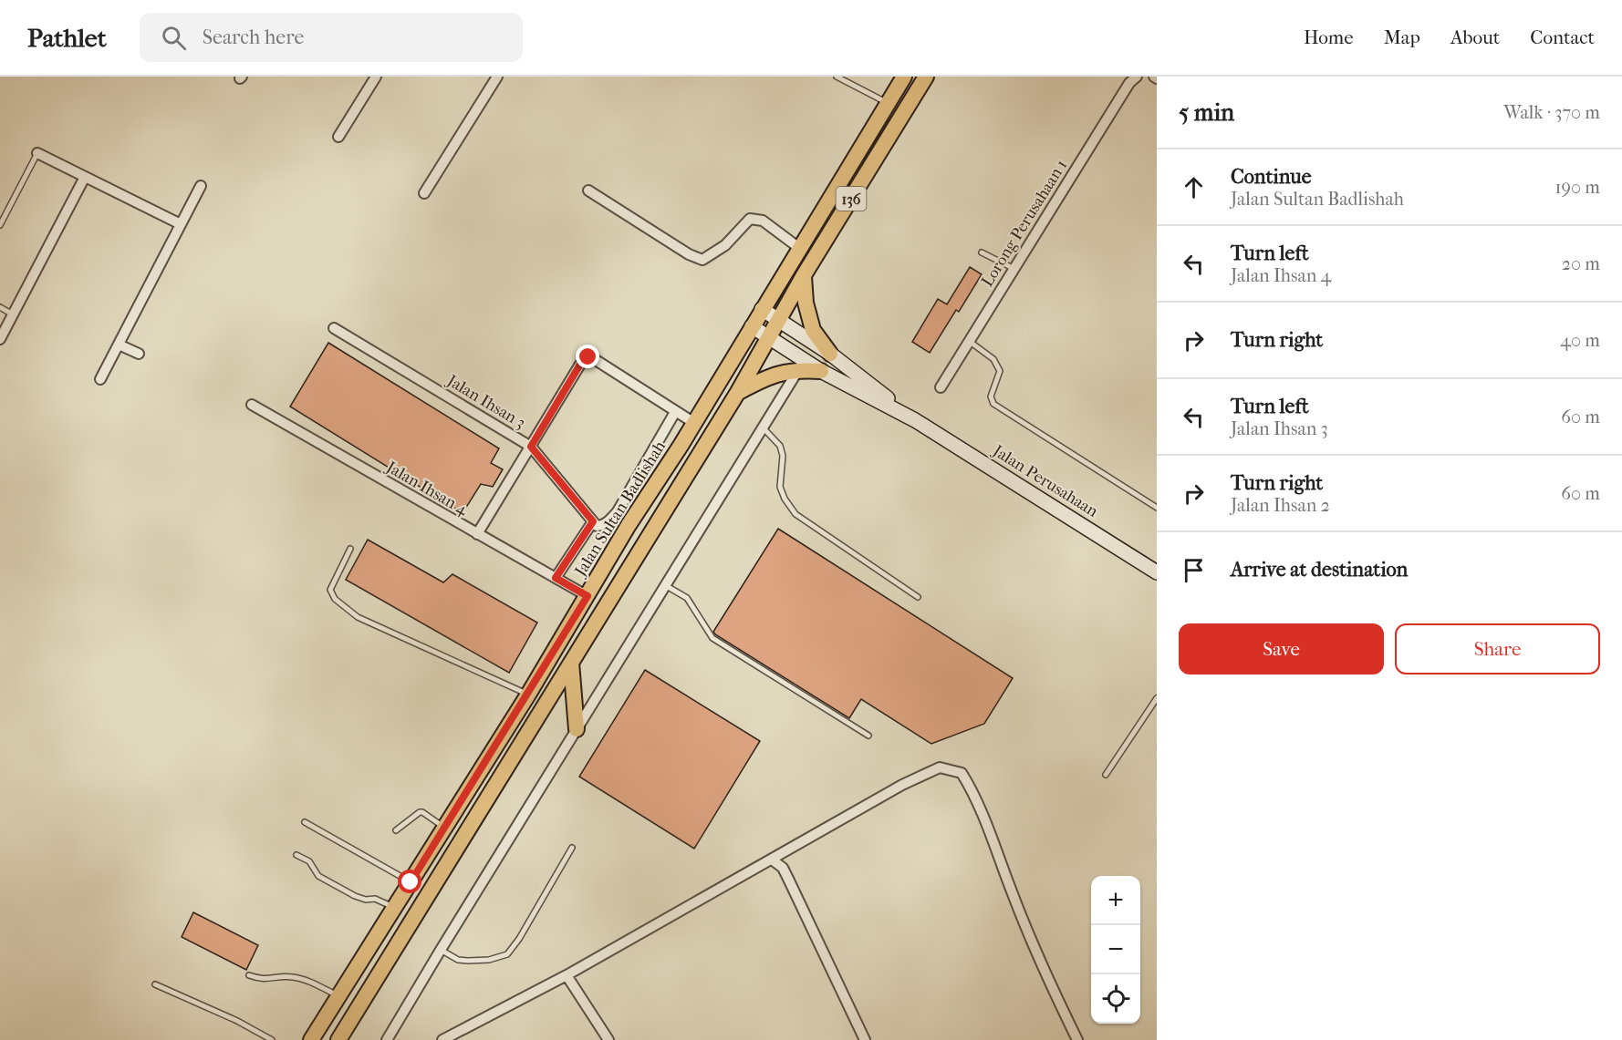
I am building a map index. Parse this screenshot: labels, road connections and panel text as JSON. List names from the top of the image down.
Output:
{
  "streets": {
    "main road": ["136", "Jalan Perusahaan", "Jalan Sultan Badlishah"],
    "street": ["Lorong Perusahaan 1", "Jalan Ihsan 3", "Jalan Ihsan 4"]
  },
  "crossings": [
    ["136", "Jalan Perusahaan"],
    ["Jalan Perusahaan", "Jalan Sultan Badlishah"],
    ["Jalan Ihsan 4", "Jalan Sultan Badlishah"]
  ],
  "page": {
    "header": "Pathlet",
    "search": "Search here",
    "nav": [
      "Home",
      "Map",
      "About",
      "Contact"
    ],
    "heading": ["5 min", "Walk · 370 m"],
    "list": [
      ["Continue", "Jalan Sultan Badlishah", "190 m"],
      ["Turn left", "Jalan Ihsan 4", "20 m"],
      ["Turn right", "40 m"],
      ["Turn left", "Jalan Ihsan 3", "60 m"],
      ["Turn right", "Jalan Ihsan 2", "60 m"],
      "Arrive at destination"
    ],
    "buttons": ["Save", "Share"],
    "map_buttons": ["+", "−"]
  }
}
